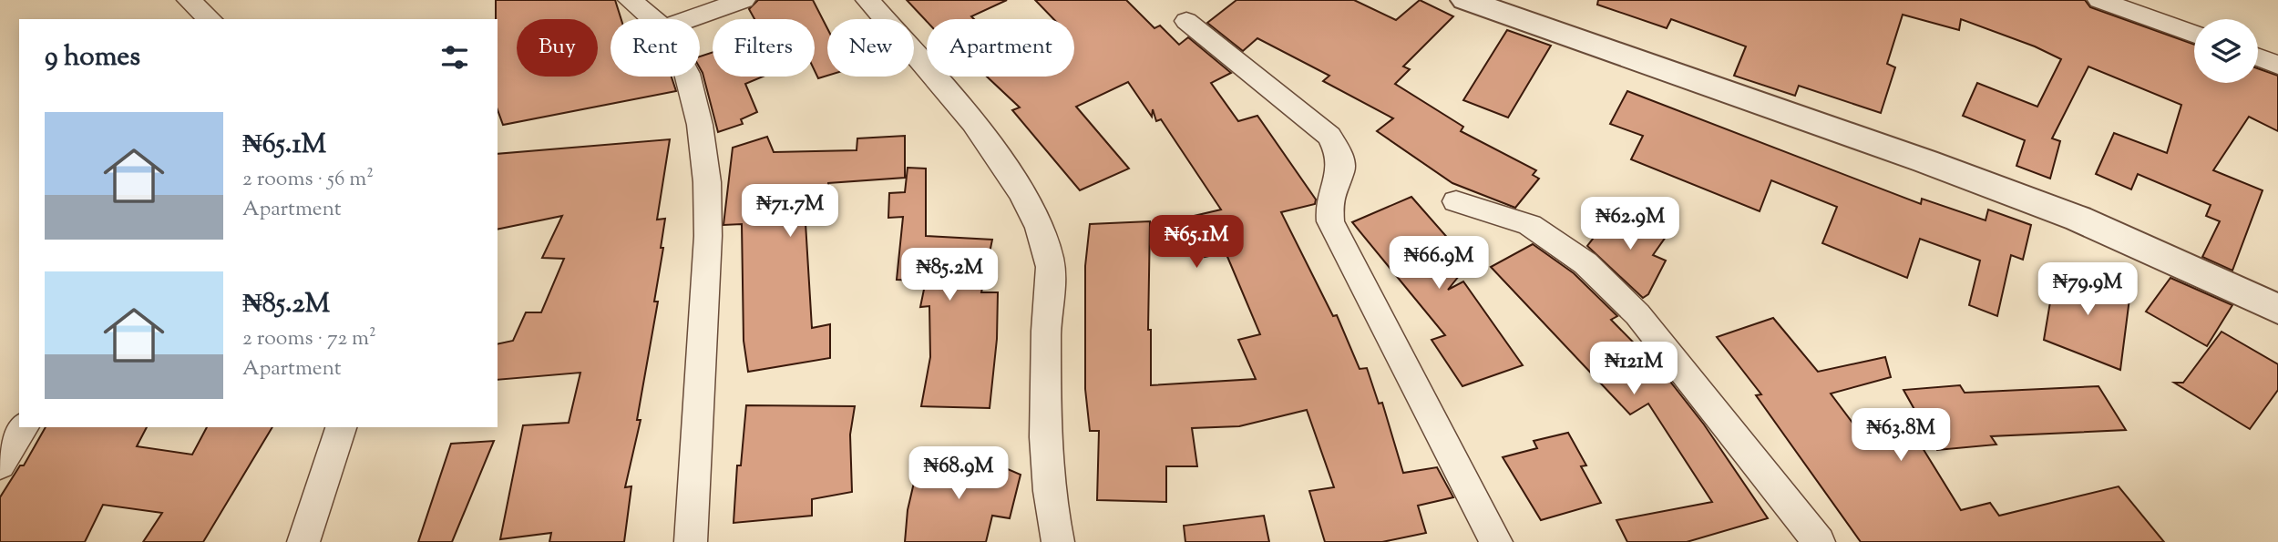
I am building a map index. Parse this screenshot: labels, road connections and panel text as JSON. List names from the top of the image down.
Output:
{
  "page": {
    "chip": [
      "Buy",
      "Rent",
      "Filters",
      "New",
      "Apartment"
    ],
    "heading": "9 homes",
    "list": [
      {
        "name": "₦65.1M",
        "note": "2 rooms · 56 m² · Apartment"
      },
      {
        "name": "₦85.2M",
        "note": "2 rooms · 72 m² · Apartment"
      }
    ],
    "price": [
      "₦71.7M",
      "₦62.9M",
      "₦65.1M",
      "₦66.9M",
      "₦85.2M",
      "₦79.9M",
      "₦121M",
      "₦63.8M",
      "₦68.9M"
    ]
  }
}
